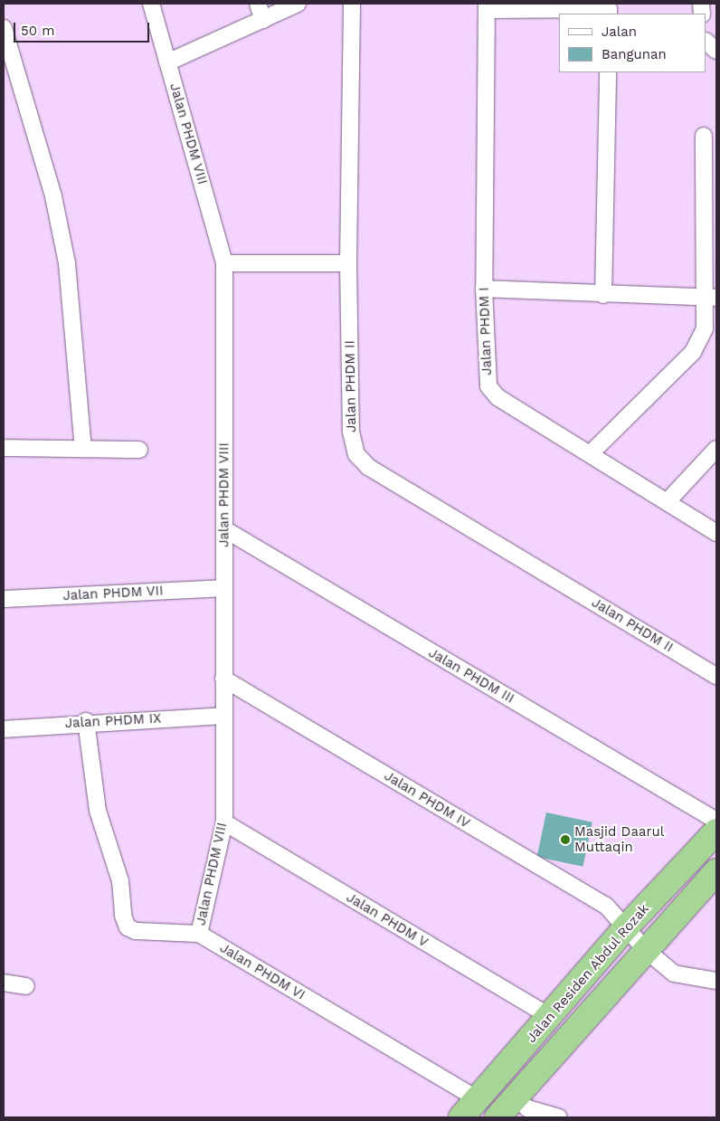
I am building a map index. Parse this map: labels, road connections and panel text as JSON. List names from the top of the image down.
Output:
{
  "streets": {
    "highway": ["Jalan Residen Abdul Rozak"],
    "street": [
      "Jalan PHDM VIII",
      "Jalan PHDM I",
      "Jalan PHDM II",
      "Jalan PHDM VII",
      "Jalan PHDM III",
      "Jalan PHDM IX",
      "Jalan PHDM IV",
      "Jalan PHDM V",
      "Jalan PHDM VI"
    ]
  },
  "crossings": [
    ["Jalan PHDM VIII", "Jalan PHDM VII"],
    ["Jalan PHDM VIII", "Jalan PHDM III"],
    ["Jalan PHDM VIII", "Jalan PHDM IX"],
    ["Jalan PHDM VIII", "Jalan PHDM IV"],
    ["Jalan PHDM VIII", "Jalan PHDM V"],
    ["Jalan PHDM VIII", "Jalan PHDM VI"],
    ["Jalan PHDM IX", "Jalan PHDM VI"],
    ["Jalan PHDM IV", "Jalan Residen Abdul Rozak"],
    ["Jalan PHDM V", "Jalan Residen Abdul Rozak"],
    ["Jalan PHDM VI", "Jalan Residen Abdul Rozak"]
  ],
  "places": ["Masjid Daarul Muttaqin"],
  "legend": ["Jalan", "Bangunan"],
  "scale_bar": "50 m"
}
